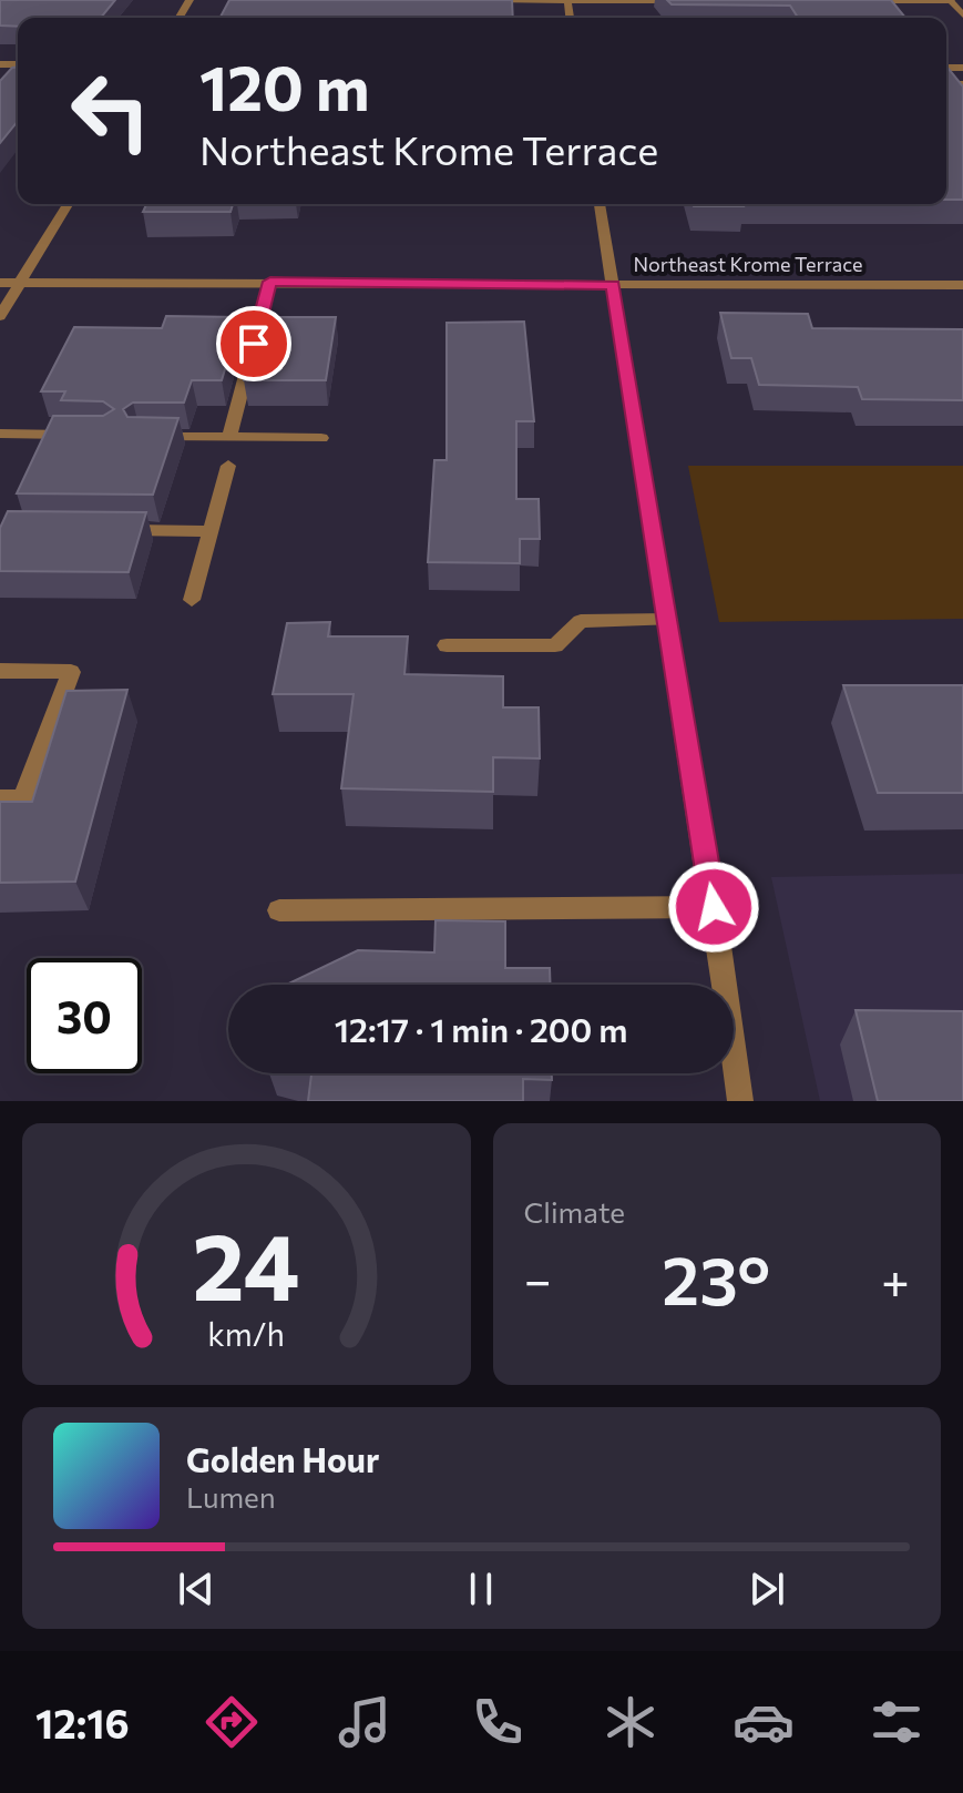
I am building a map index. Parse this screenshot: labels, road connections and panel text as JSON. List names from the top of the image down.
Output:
{
  "streets": {
    "street": ["Northeast Krome Terrace"]
  },
  "page": {
    "turn": ["120 m", "Northeast Krome Terrace"],
    "limit": "30",
    "trip": "12:17 · 1 min · 200 m",
    "tile": "Climate",
    "heat": ["−", "23°", "+"],
    "song": ["Golden Hour", "Lumen"],
    "tabs": "12:16",
    "gauge": ["24", "km/h"]
  }
}
